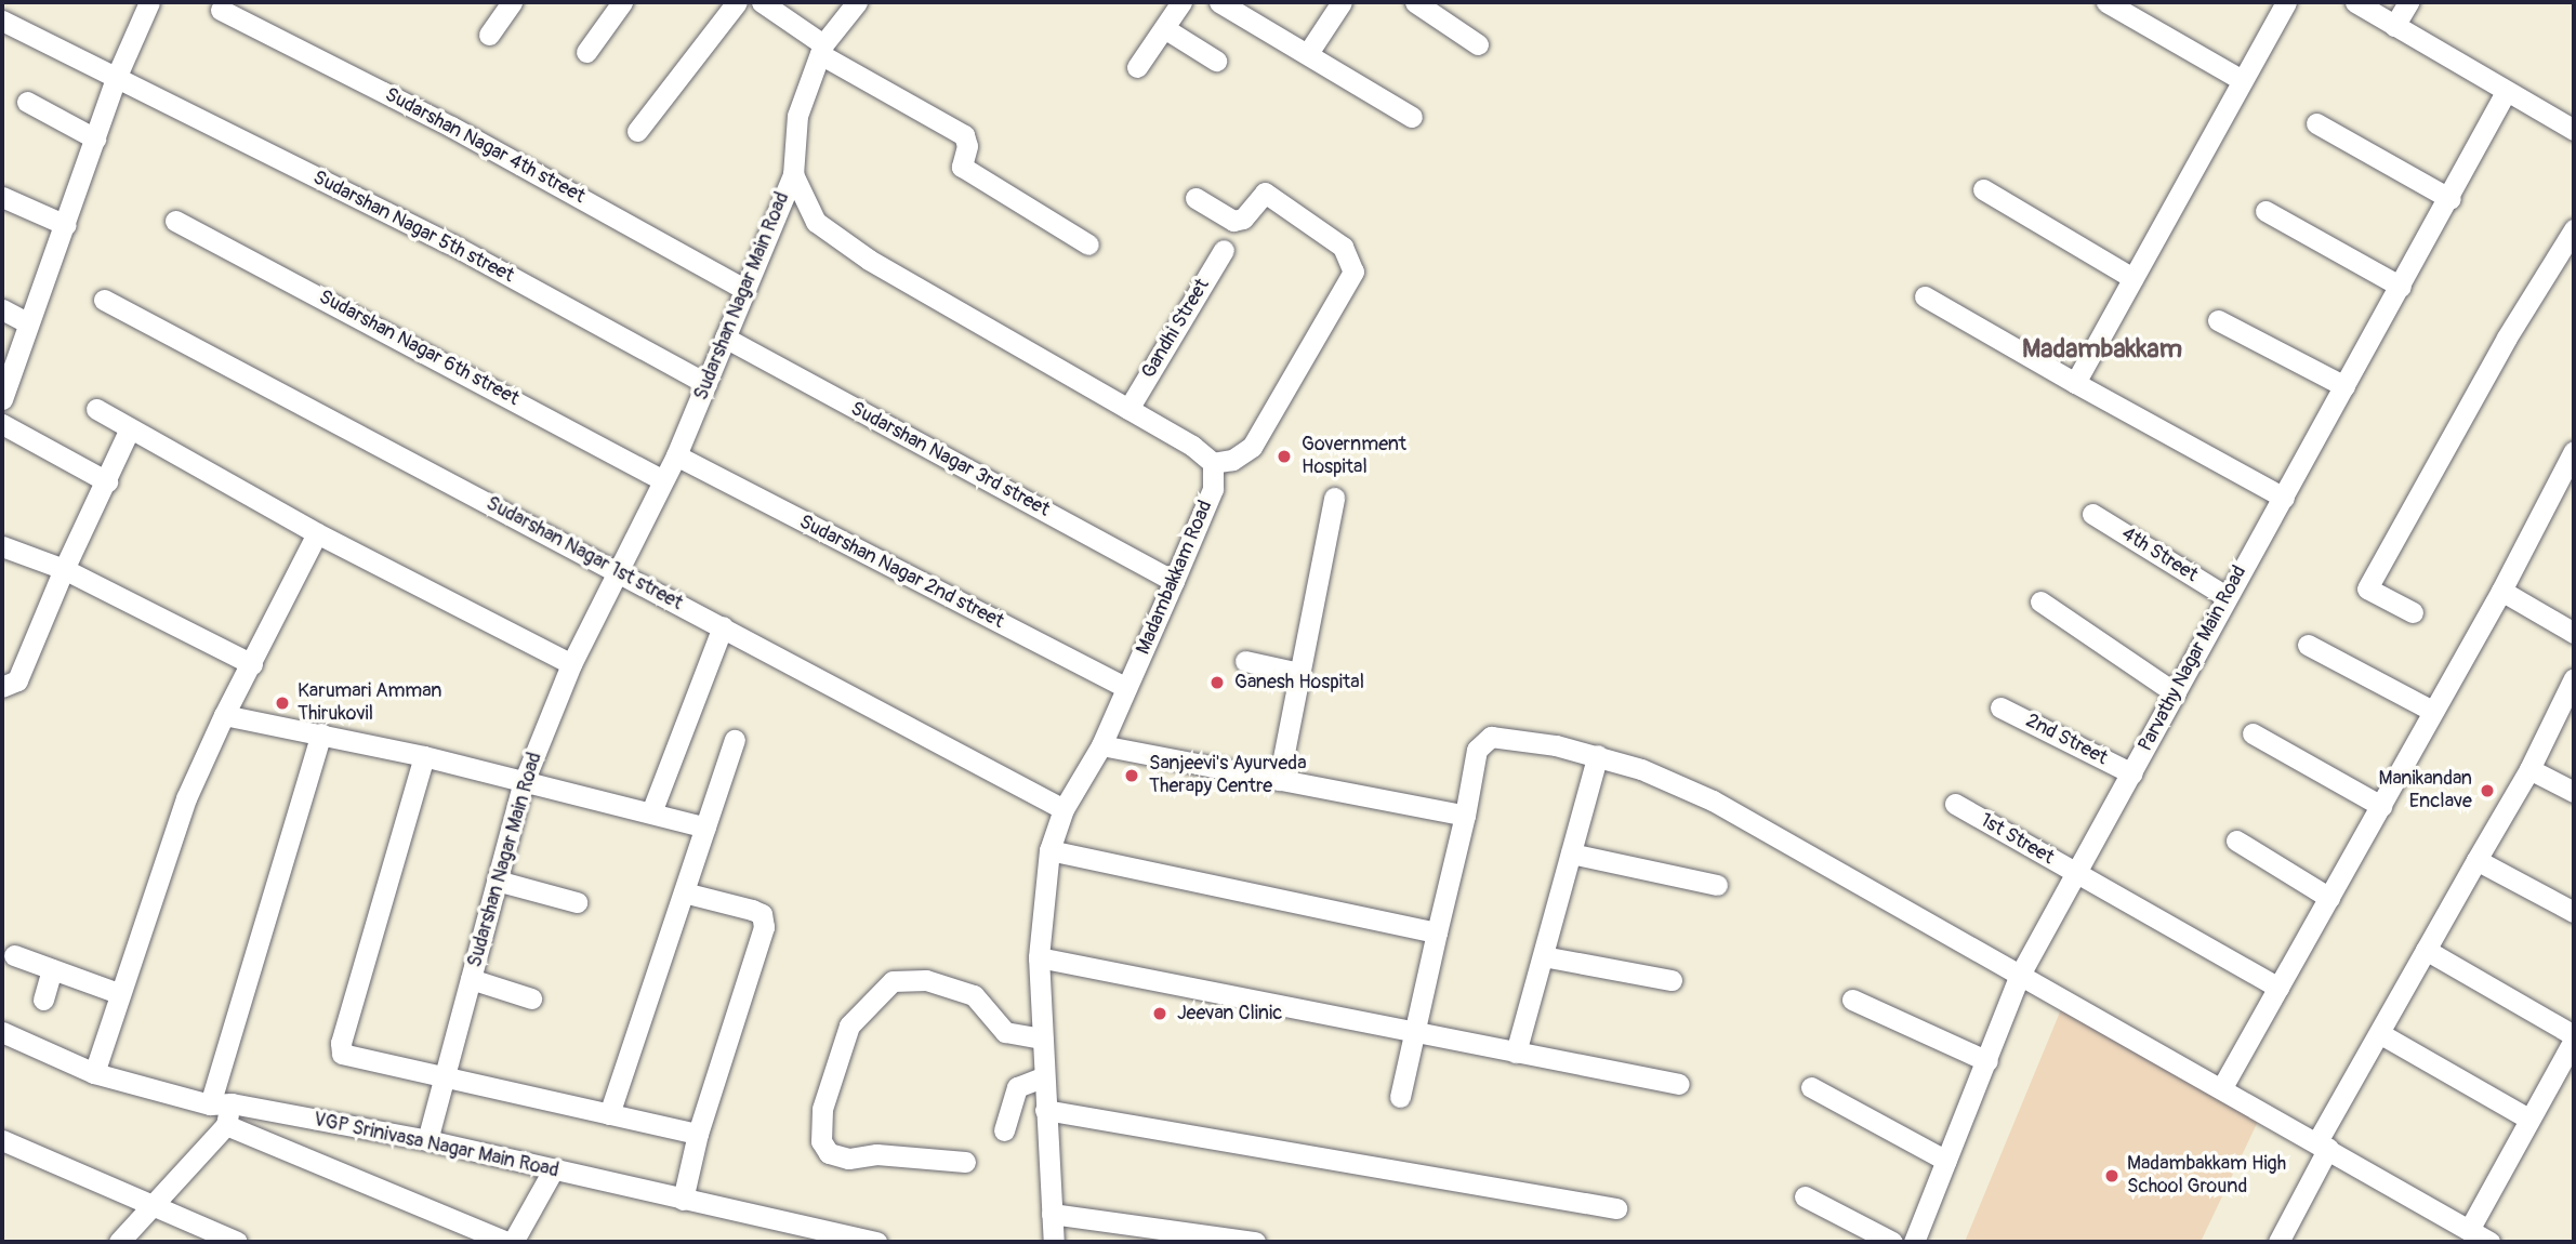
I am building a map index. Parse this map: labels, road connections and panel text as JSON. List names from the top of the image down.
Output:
{
  "streets": {
    "street": [
      "Sudarshan Nagar 4th street",
      "Sudarshan Nagar 5th street",
      "Sudarshan Nagar Main Road",
      "Gandhi Street",
      "Sudarshan Nagar 6th street",
      "Sudarshan Nagar 3rd street",
      "Sudarshan Nagar 1st street",
      "4th Street",
      "Sudarshan Nagar 2nd street",
      "Madambakkam Road",
      "Parvathy Nagar Main Road",
      "2nd Street",
      "1st Street",
      "VGP Srinivasa Nagar Main Road"
    ]
  },
  "crossings": [
    ["Sudarshan Nagar 4th street", "Sudarshan Nagar Main Road"],
    ["Sudarshan Nagar 5th street", "Sudarshan Nagar Main Road"],
    ["Sudarshan Nagar Main Road", "Sudarshan Nagar 6th street"],
    ["Sudarshan Nagar Main Road", "Sudarshan Nagar 3rd street"],
    ["Sudarshan Nagar Main Road", "Sudarshan Nagar 1st street"],
    ["Sudarshan Nagar Main Road", "Sudarshan Nagar 2nd street"],
    ["Sudarshan Nagar Main Road", "VGP Srinivasa Nagar Main Road"],
    ["Sudarshan Nagar 3rd street", "Madambakkam Road"],
    ["Sudarshan Nagar 1st street", "Madambakkam Road"],
    ["4th Street", "Parvathy Nagar Main Road"],
    ["Sudarshan Nagar 2nd street", "Madambakkam Road"],
    ["Parvathy Nagar Main Road", "2nd Street"],
    ["Parvathy Nagar Main Road", "1st Street"]
  ],
  "districts": ["Madambakkam"],
  "places": [
    "Government Hospital",
    "Ganesh Hospital",
    "Karumari Amman Thirukovil",
    "Sanjeevi's Ayurveda Therapy Centre",
    "Manikandan Enclave",
    "Jeevan Clinic",
    "Madambakkam High School Ground"
  ]
}
